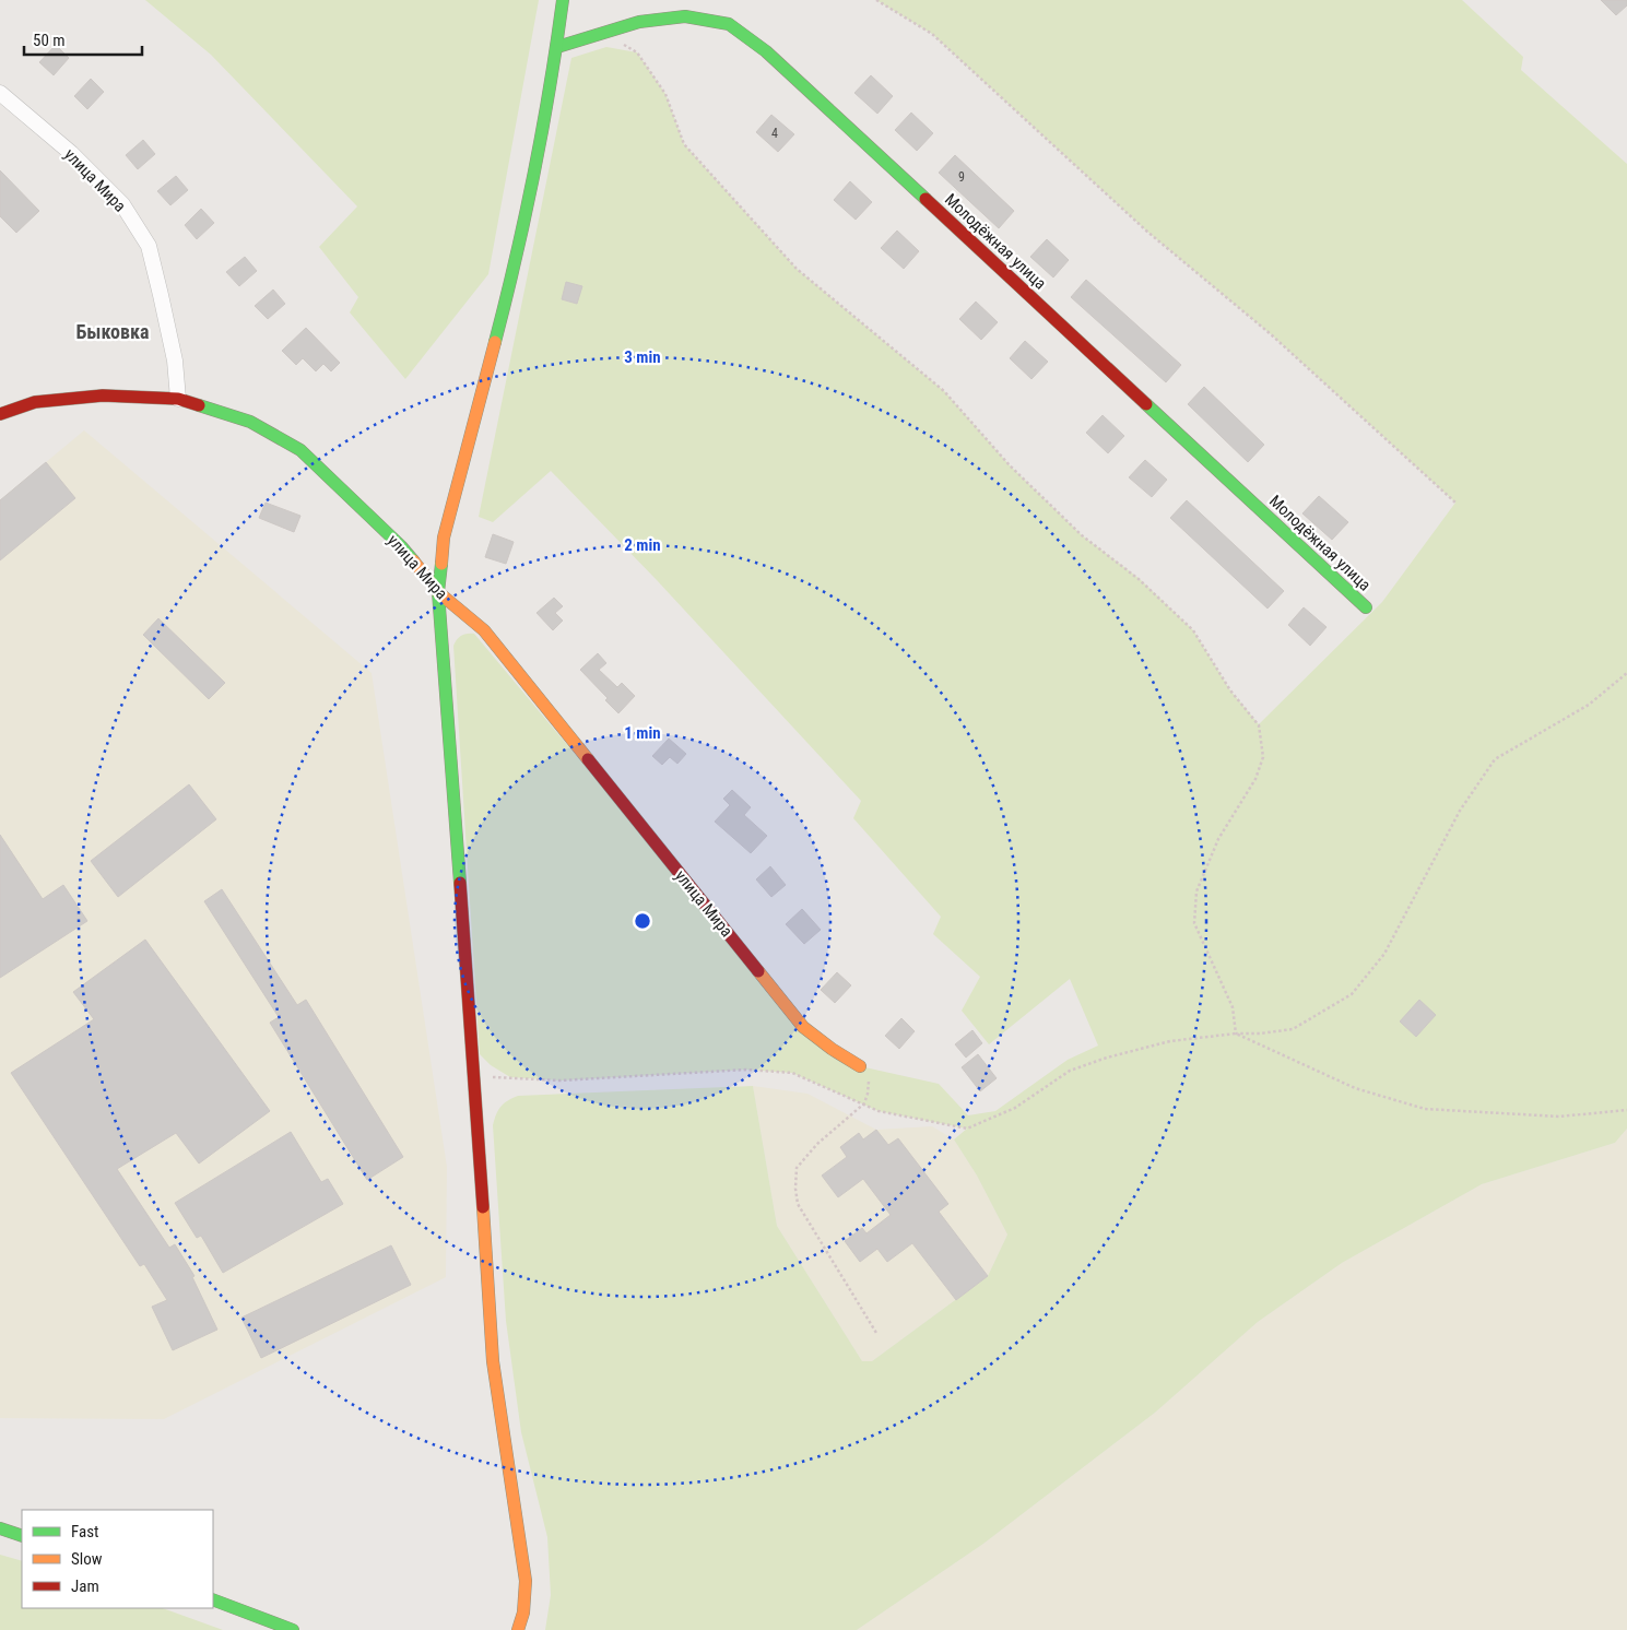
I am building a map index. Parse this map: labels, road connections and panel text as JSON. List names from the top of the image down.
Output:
{
  "streets": {
    "street": ["улица Мира", "Молодёжная улица"]
  },
  "districts": ["Быковка"],
  "house_numbers": ["4", "9"],
  "legend": ["Fast", "Slow", "Jam"],
  "scale_bar": "50 m",
  "rings": ["3 min", "2 min", "1 min"]
}
